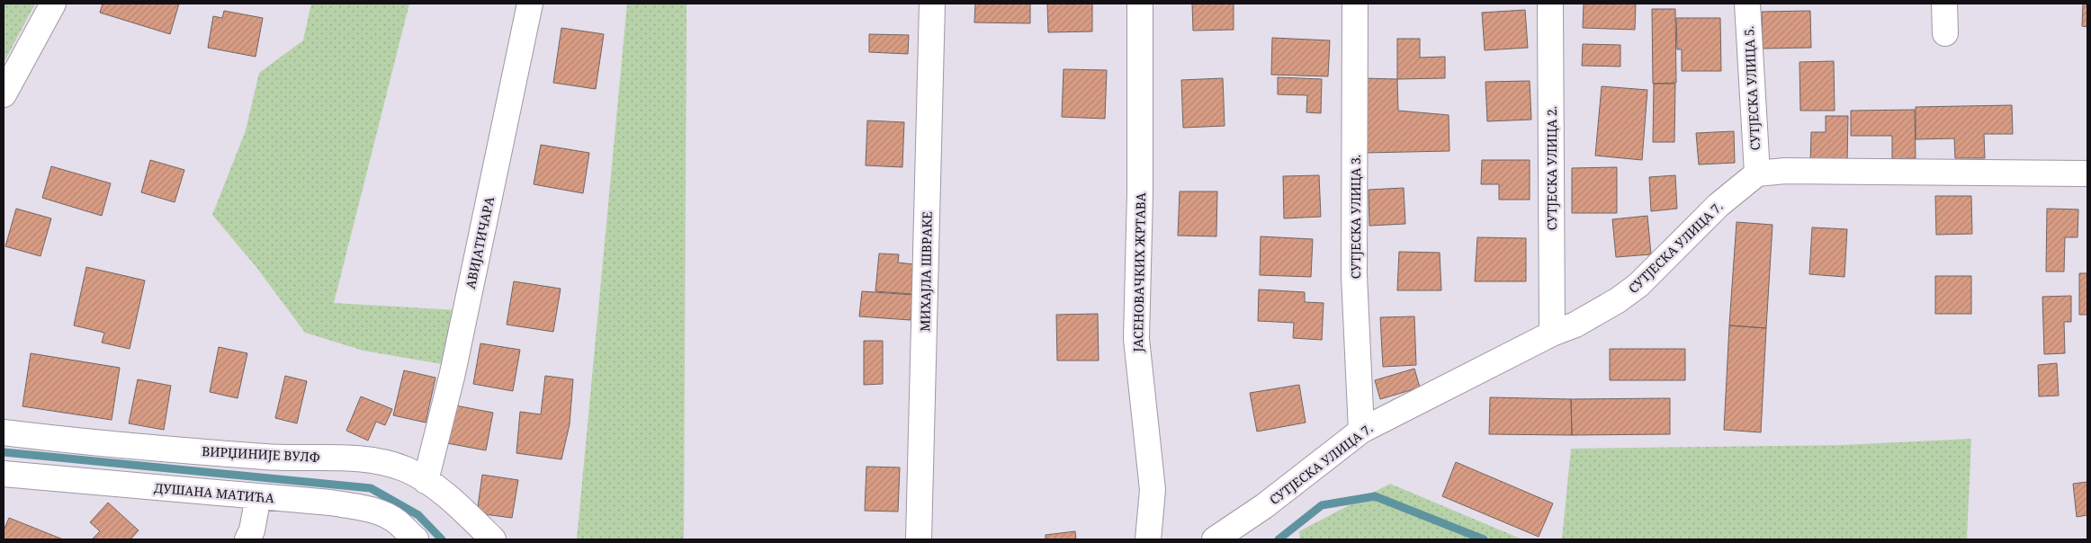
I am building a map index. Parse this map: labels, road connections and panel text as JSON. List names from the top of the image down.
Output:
{
  "streets": {
    "street": [
      "СУТЈЕСКА УЛИЦА 5.",
      "СУТЈЕСКА УЛИЦА 2.",
      "СУТЈЕСКА УЛИЦА 3.",
      "АВИЈАТИЧАРА",
      "СУТЈЕСКА УЛИЦА 7.",
      "МИХАЈЛА ШВРАКЕ",
      "ЈАСЕНОВАЧКИХ ЖРТАВА",
      "ВИРЏИНИЈЕ ВУЛФ",
      "ДУШАНА МАТИЋА"
    ]
  },
  "crossings": [
    ["СУТЈЕСКА УЛИЦА 5.", "СУТЈЕСКА УЛИЦА 7."],
    ["СУТЈЕСКА УЛИЦА 2.", "СУТЈЕСКА УЛИЦА 7."],
    ["СУТЈЕСКА УЛИЦА 3.", "СУТЈЕСКА УЛИЦА 7."],
    ["АВИЈАТИЧАРА", "ВИРЏИНИЈЕ ВУЛФ"]
  ]
}
